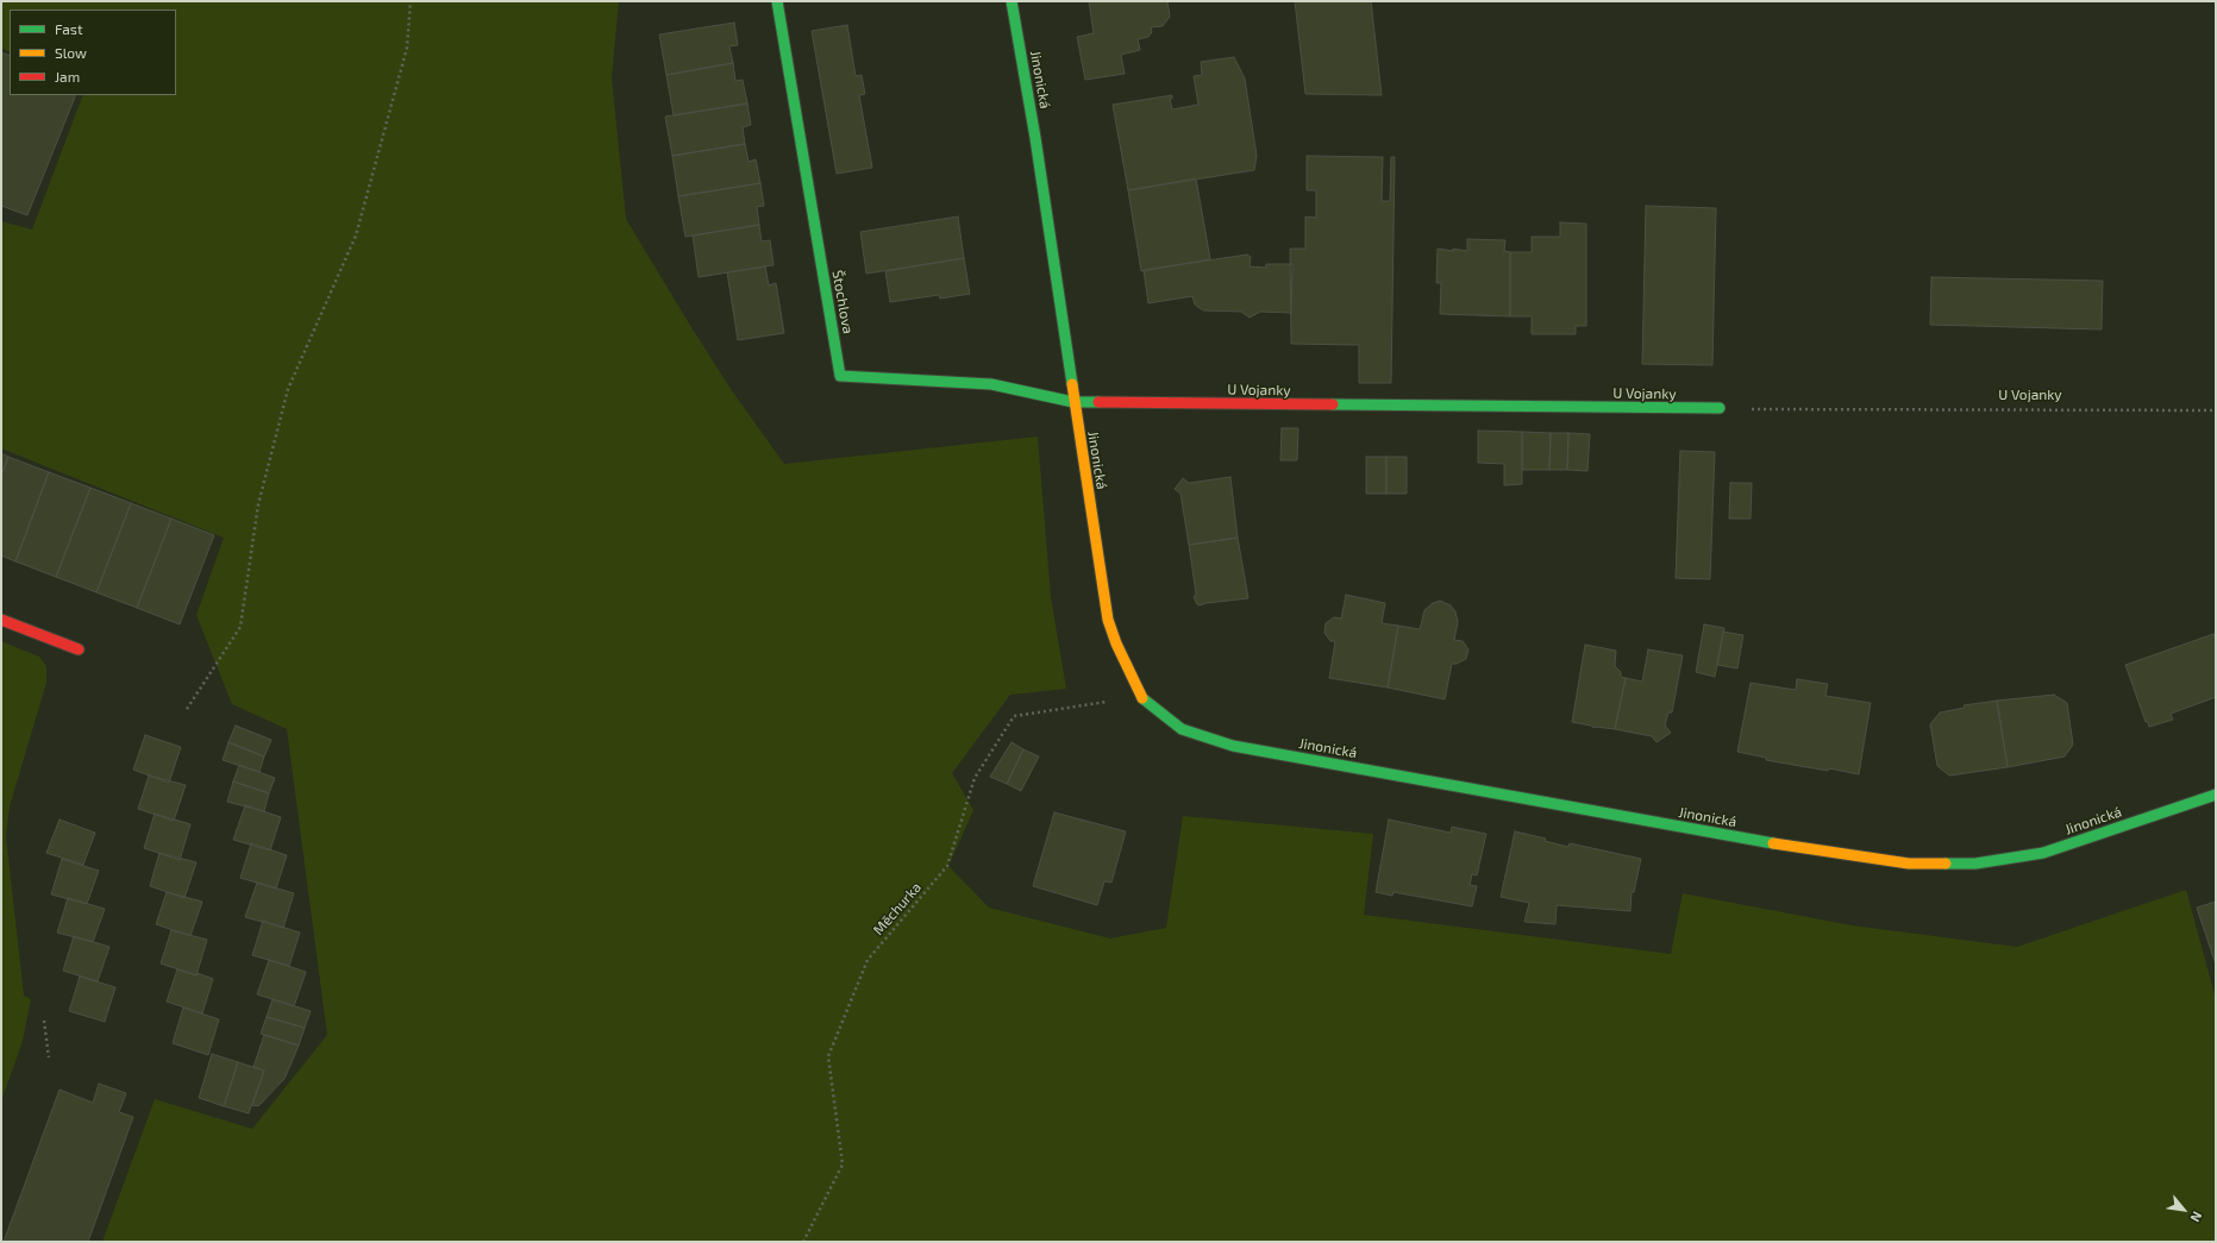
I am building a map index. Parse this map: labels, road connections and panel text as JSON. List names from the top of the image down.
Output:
{
  "streets": {
    "street": ["Jinonická", "Štochlova", "U Vojanky"],
    "path": ["Měchurka"]
  },
  "crossings": [
    ["Jinonická", "Štochlova"],
    ["Jinonická", "U Vojanky"],
    ["Jinonická", "Měchurka"],
    ["Štochlova", "U Vojanky"]
  ],
  "legend": ["Fast", "Slow", "Jam"],
  "north": "bottom right"
}
